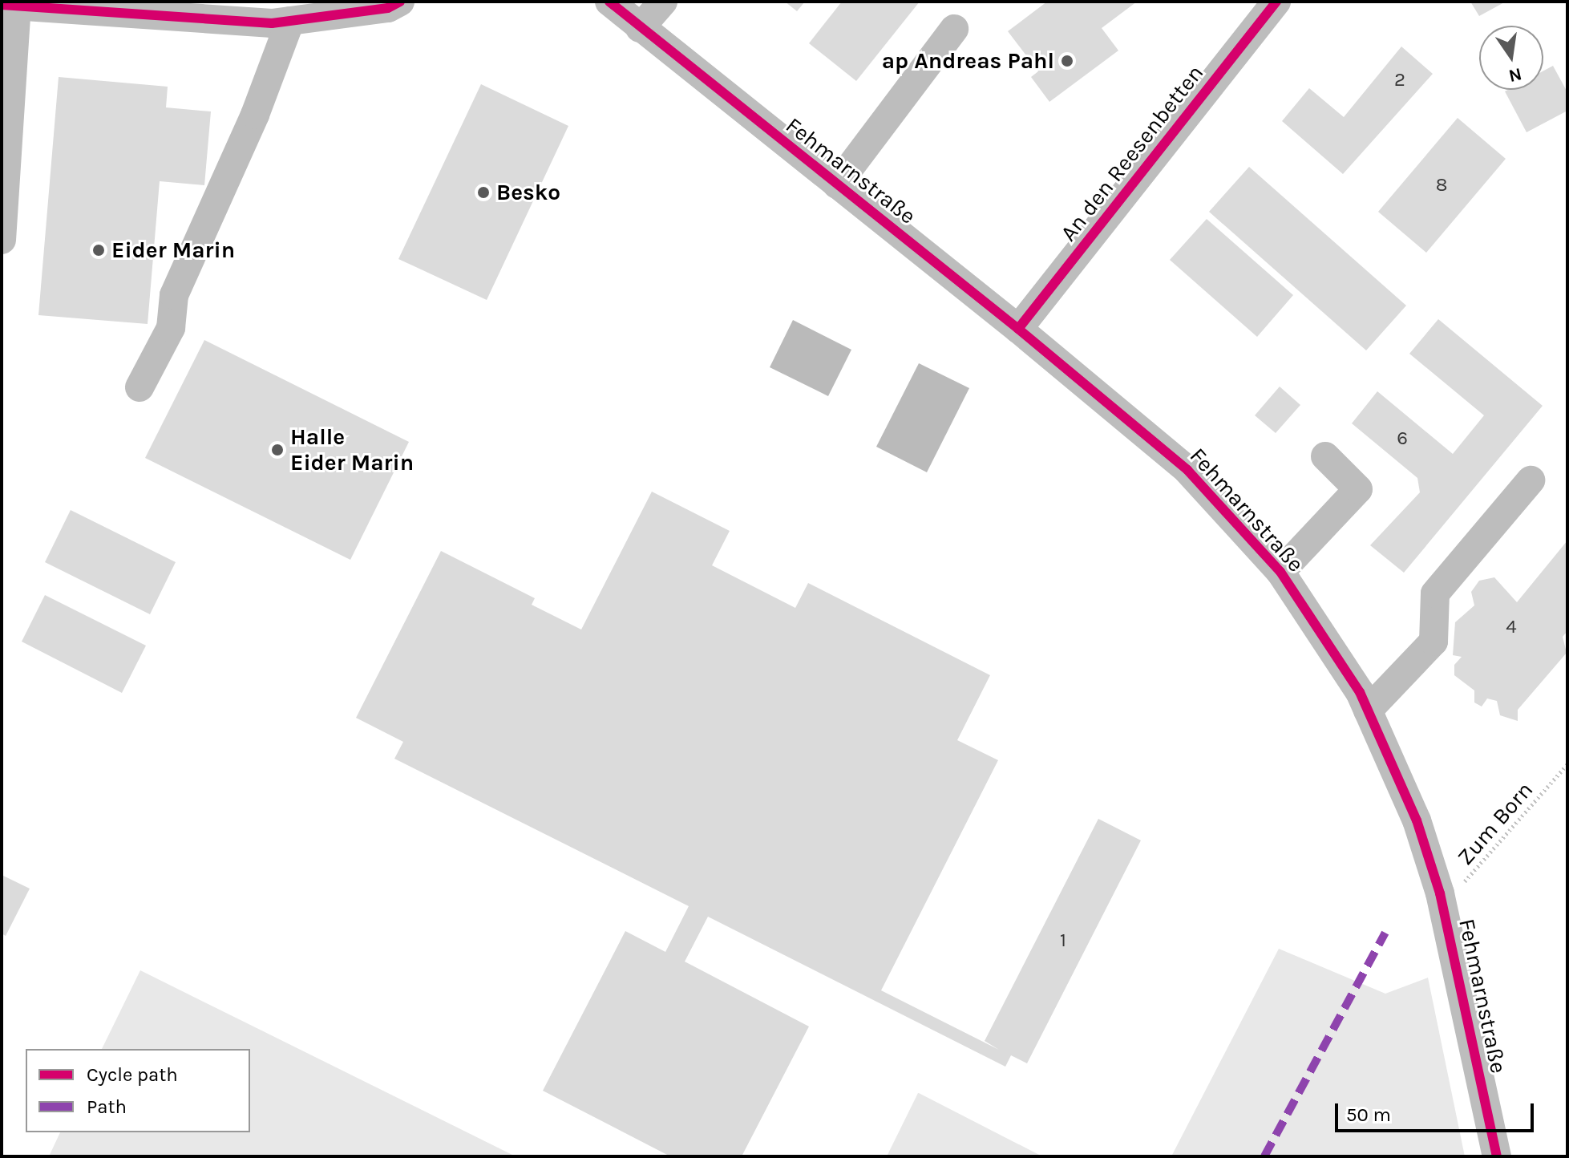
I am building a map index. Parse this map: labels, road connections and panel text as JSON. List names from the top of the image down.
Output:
{
  "streets": {
    "street": ["An den Reesenbetten", "Fehmarnstraße"],
    "path": ["Zum Born"]
  },
  "crossings": [
    ["An den Reesenbetten", "Fehmarnstraße"],
    ["Fehmarnstraße", "Zum Born"]
  ],
  "places": [
    "ap Andreas Pahl",
    "Besko",
    "Eider Marin",
    "Halle Eider Marin"
  ],
  "house_numbers": [
    "2",
    "8",
    "6",
    "4",
    "1"
  ],
  "legend": ["Cycle path", "Path"],
  "scale_bar": "50 m",
  "north": "bottom"
}
